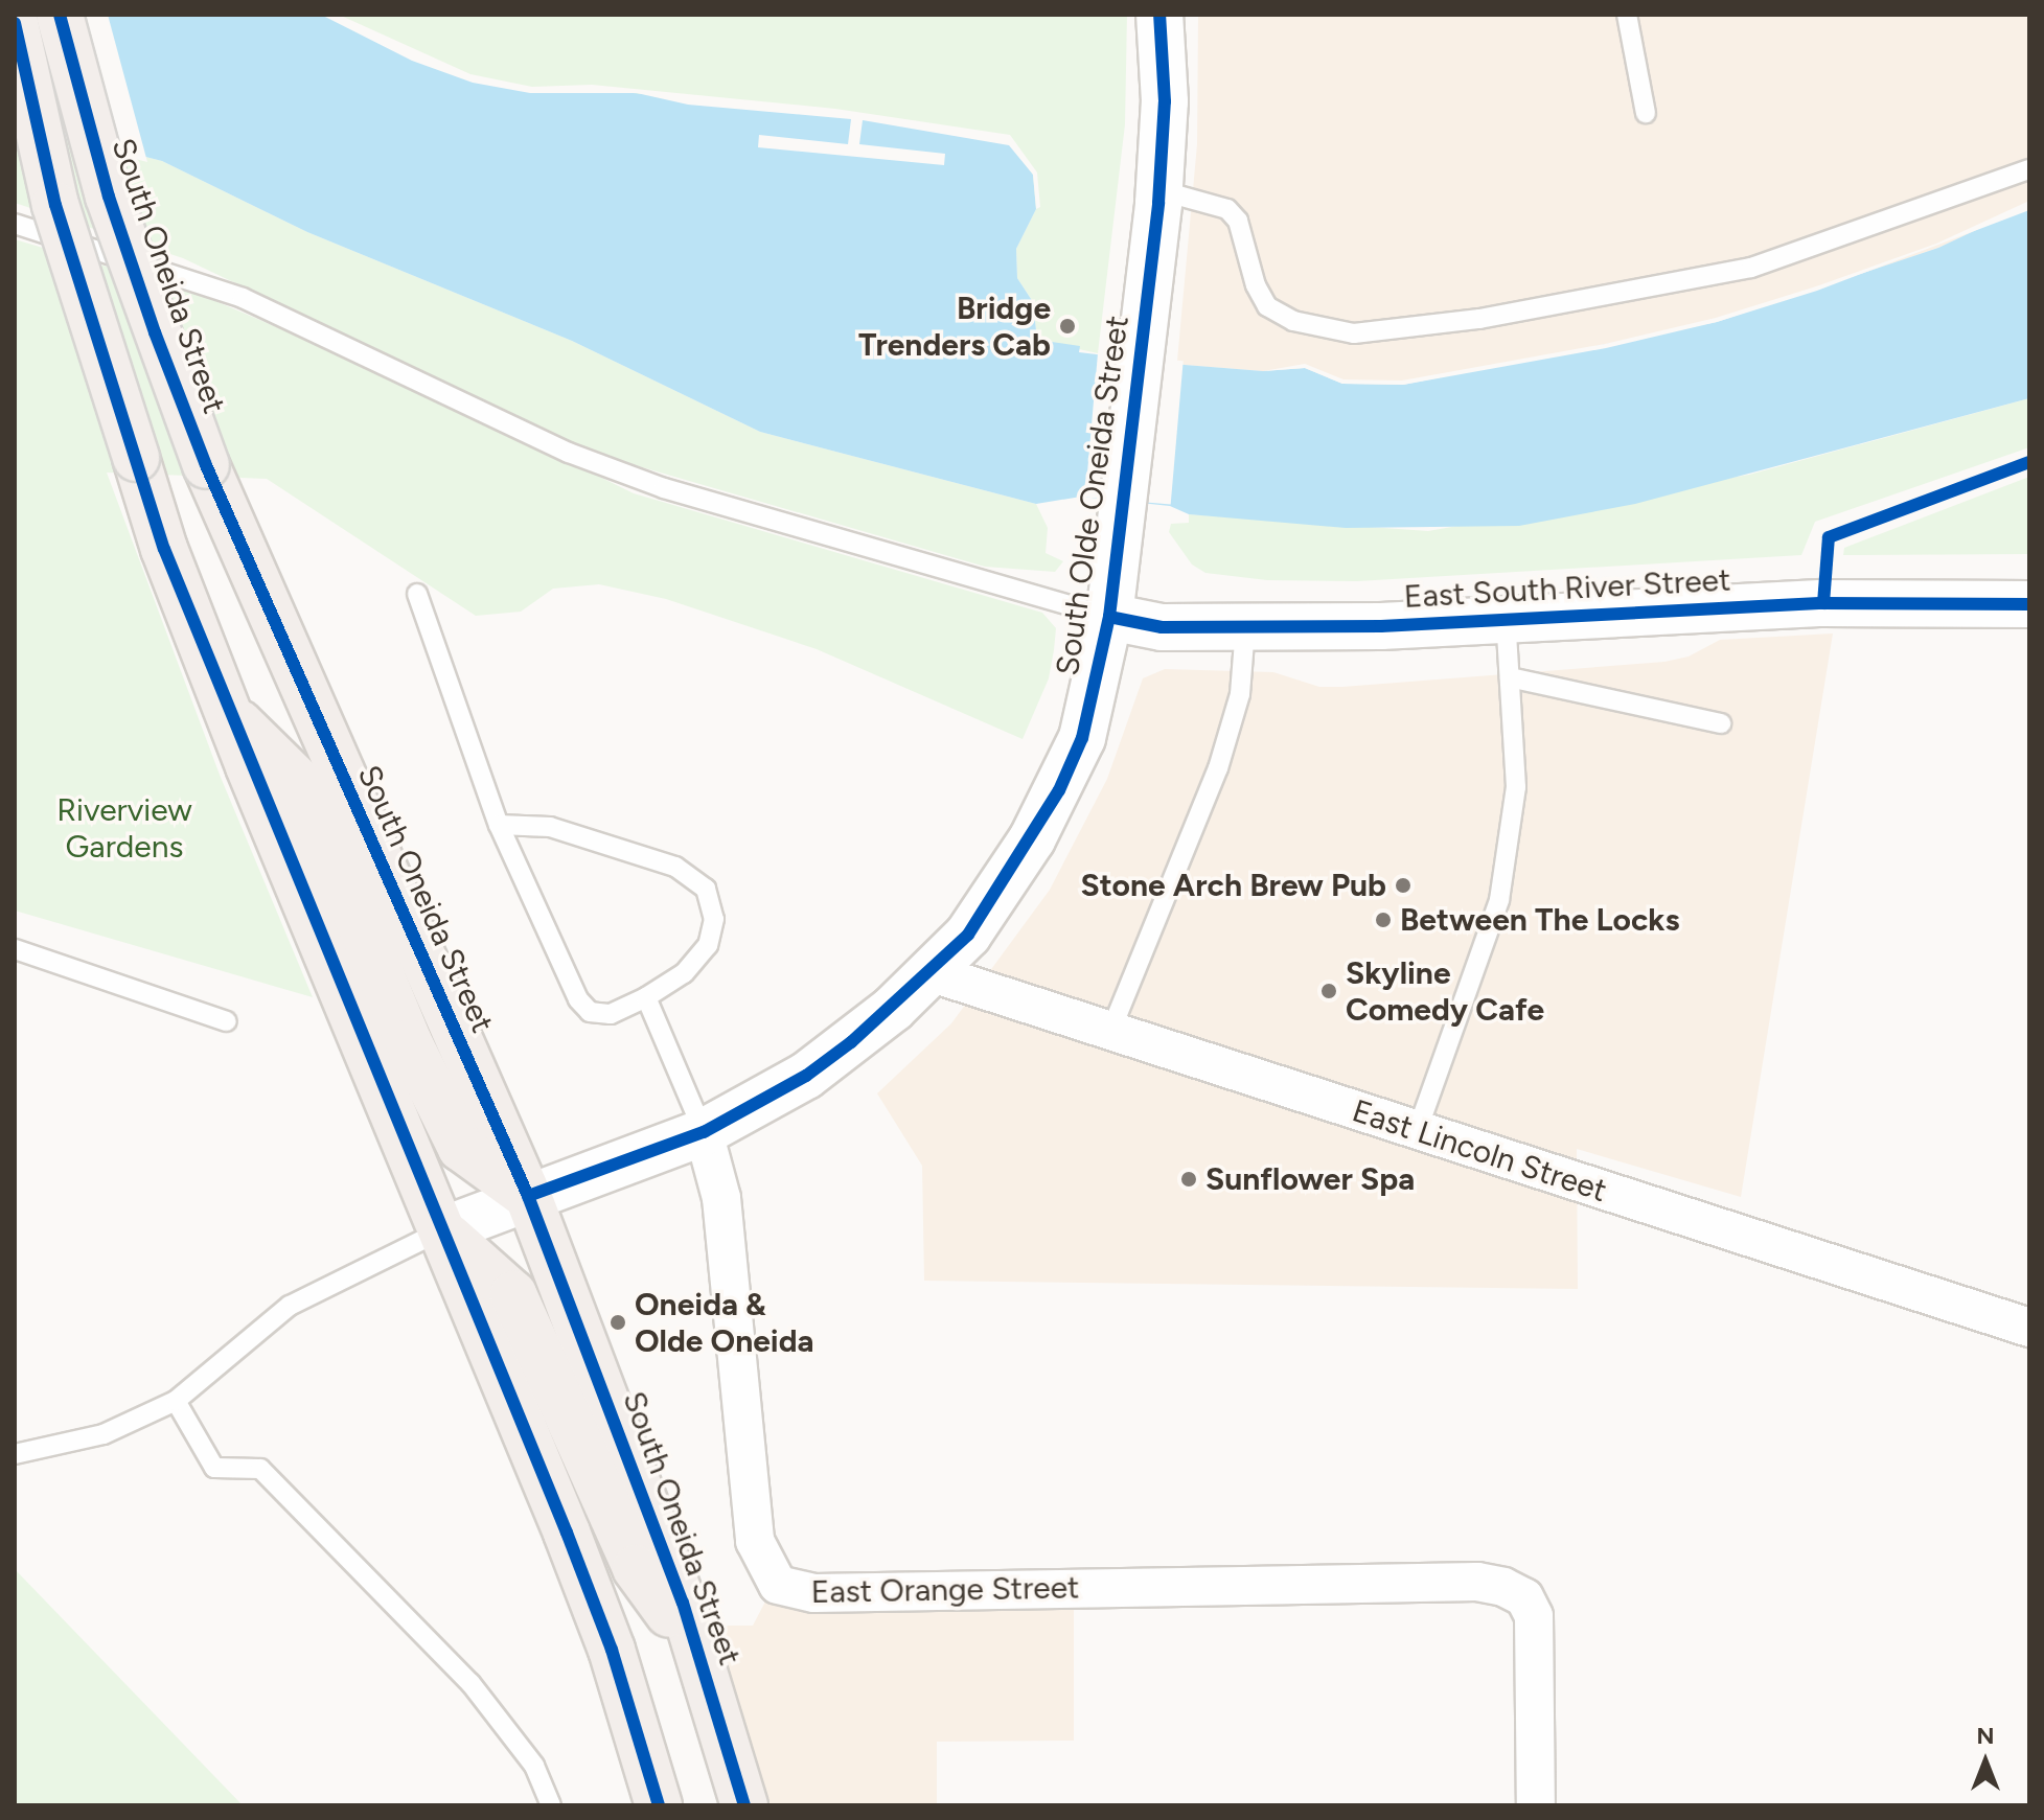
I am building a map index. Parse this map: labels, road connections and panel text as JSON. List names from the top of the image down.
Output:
{
  "streets": {
    "main road": ["South Oneida Street"],
    "street": [
      "South Olde Oneida Street",
      "East South River Street",
      "East Lincoln Street",
      "East Orange Street"
    ]
  },
  "crossings": [
    ["South Oneida Street", "South Olde Oneida Street"],
    ["South Olde Oneida Street", "East South River Street"],
    ["South Olde Oneida Street", "East Lincoln Street"],
    ["South Olde Oneida Street", "East Orange Street"]
  ],
  "parks": ["Riverview Gardens"],
  "places": [
    "Bridge Trenders Cab",
    "Stone Arch Brew Pub",
    "Between The Locks",
    "Skyline Comedy Cafe",
    "Sunflower Spa",
    "Oneida & Olde Oneida"
  ],
  "north": "top"
}
